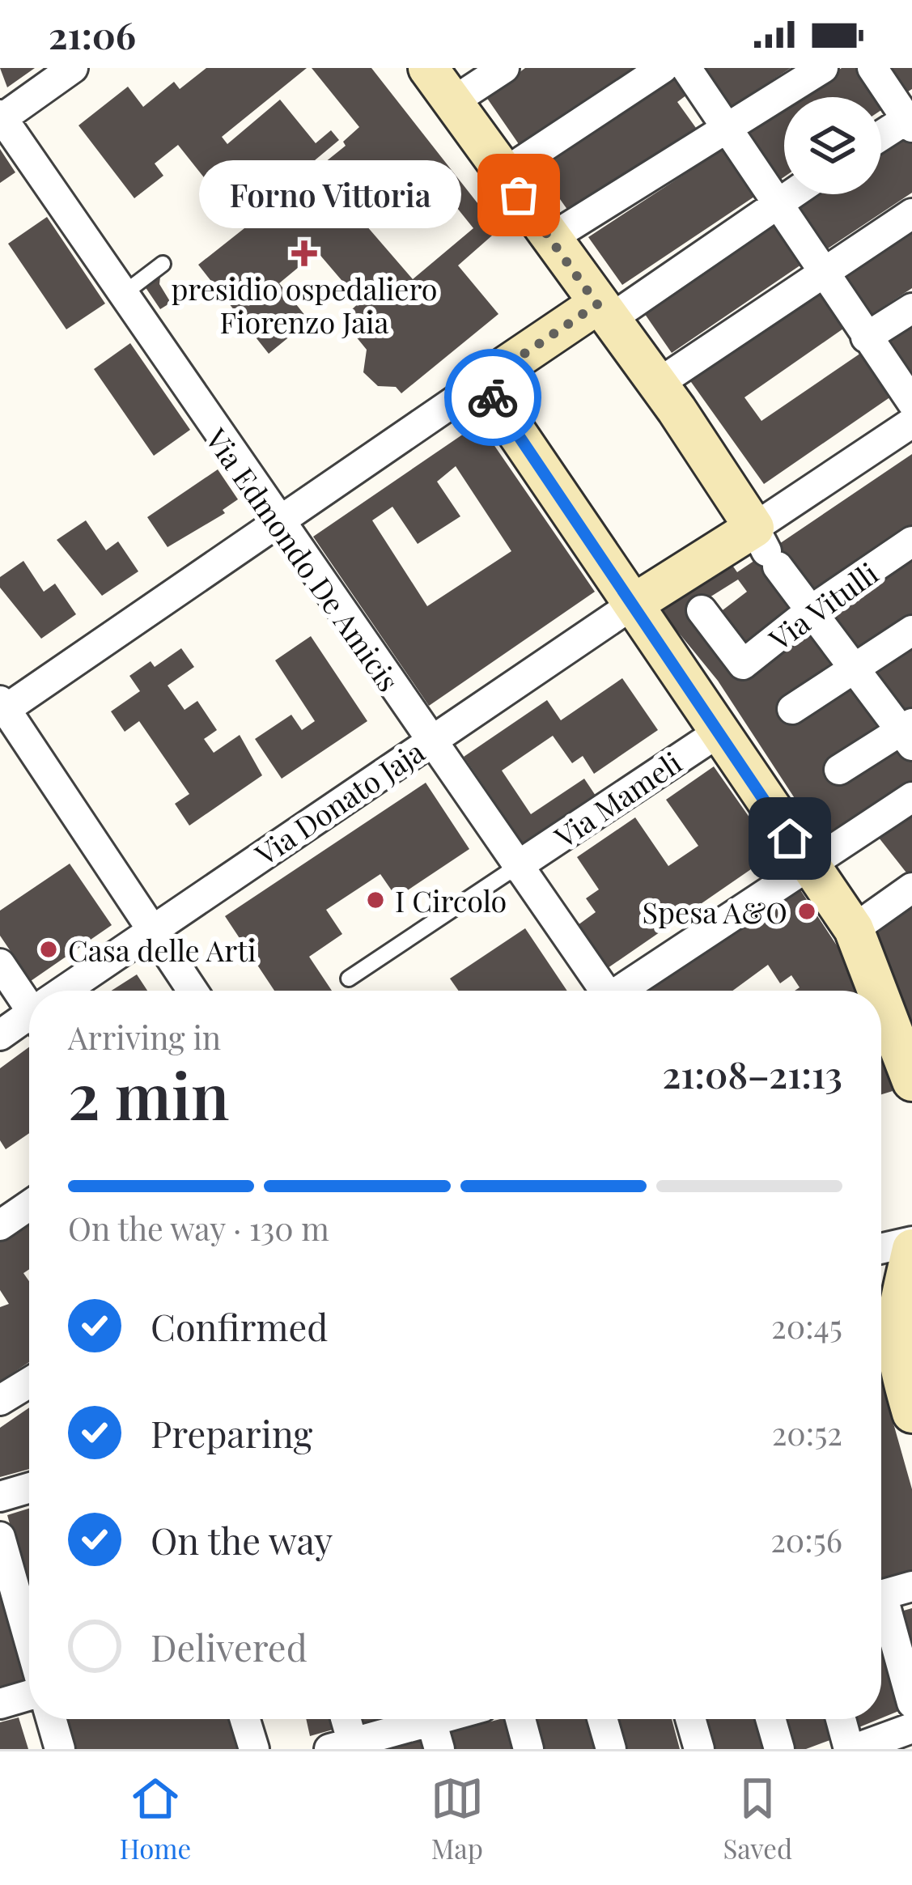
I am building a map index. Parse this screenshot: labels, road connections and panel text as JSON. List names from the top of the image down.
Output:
{
  "streets": {
    "street": [
      "Via Edmondo De Amicis",
      "Via Vitulli",
      "Via Mameli",
      "Via Donato Jaja"
    ]
  },
  "crossings": [
    ["Via Edmondo De Amicis", "Via Mameli"],
    ["Via Edmondo De Amicis", "Via Donato Jaja"]
  ],
  "places": {
    "other": [
      "Forno Vittoria",
      "I Circolo",
      "Spesa A&O",
      "Casa delle Arti"
    ],
    "health": ["presidio ospedaliero Fiorenzo Jaia"]
  },
  "page": {
    "status": "21:06",
    "bubble": "Forno Vittoria",
    "heading": ["2 min", "Arriving in", "21:08–21:13"],
    "bar": "On the way · 130 m",
    "list": [
      ["Confirmed", "20:45"],
      ["Preparing", "20:52"],
      ["On the way", "20:56"],
      "Delivered"
    ],
    "tabs": ["Home", "Map", "Saved"]
  }
}
